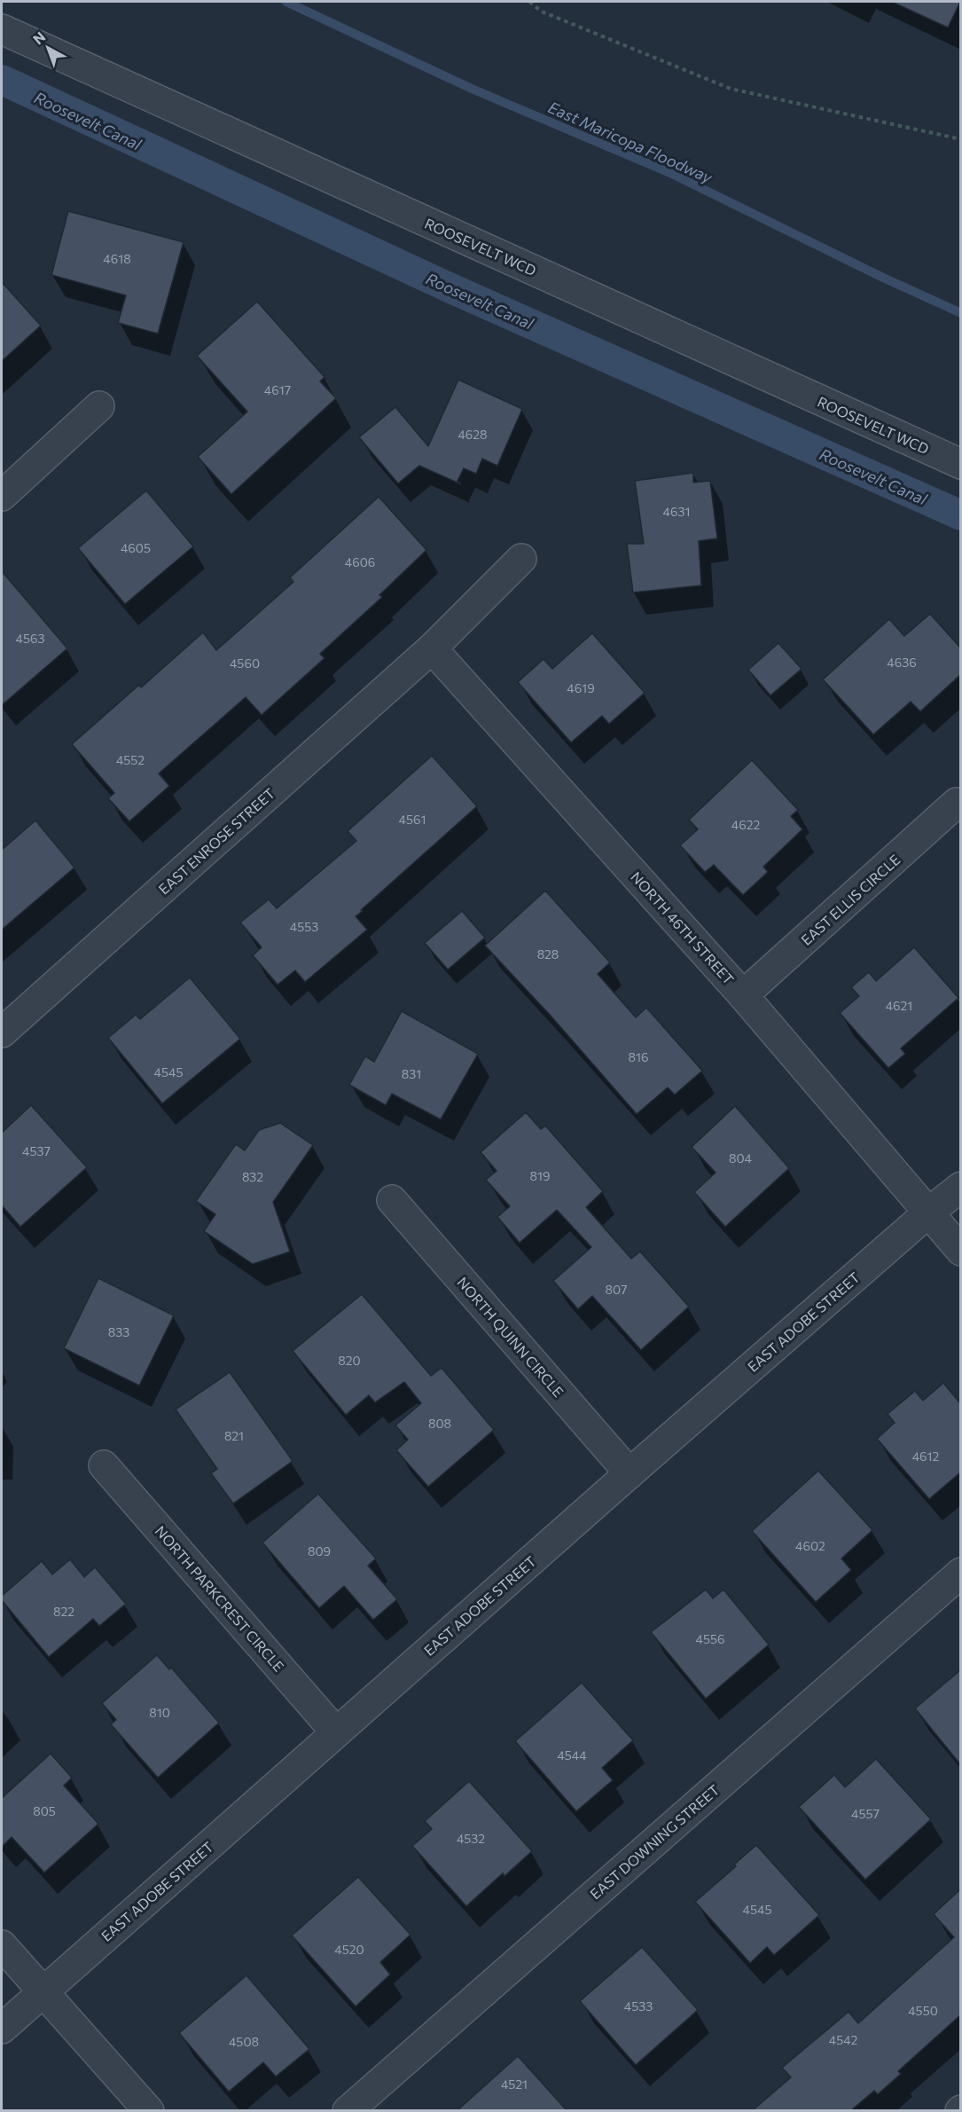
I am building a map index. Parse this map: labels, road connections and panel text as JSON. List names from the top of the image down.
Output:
{
  "streets": {
    "street": [
      "ROOSEVELT WCD",
      "EAST ENROSE STREET",
      "EAST ELLIS CIRCLE",
      "NORTH 46TH STREET",
      "EAST ADOBE STREET",
      "NORTH QUINN CIRCLE",
      "NORTH PARKCREST CIRCLE",
      "EAST DOWNING STREET"
    ]
  },
  "crossings": [
    ["EAST ENROSE STREET", "NORTH 46TH STREET"],
    ["EAST ELLIS CIRCLE", "NORTH 46TH STREET"],
    ["NORTH 46TH STREET", "EAST ADOBE STREET"],
    ["EAST ADOBE STREET", "NORTH QUINN CIRCLE"],
    ["EAST ADOBE STREET", "NORTH PARKCREST CIRCLE"]
  ],
  "water": ["Roosevelt Canal", "East Maricopa Floodway"],
  "house_numbers": [
    "4618",
    "4617",
    "4628",
    "4631",
    "4605",
    "4606",
    "4563",
    "4636",
    "4560",
    "4619",
    "4552",
    "4561",
    "4622",
    "4553",
    "828",
    "4621",
    "816",
    "4545",
    "831",
    "4537",
    "804",
    "819",
    "832",
    "807",
    "833",
    "820",
    "808",
    "821",
    "4612",
    "4602",
    "809",
    "822",
    "4556",
    "810",
    "4544",
    "805",
    "4557",
    "4532",
    "4545",
    "4520",
    "4533",
    "4550",
    "4542",
    "4508",
    "4521"
  ],
  "north": "top left"
}
